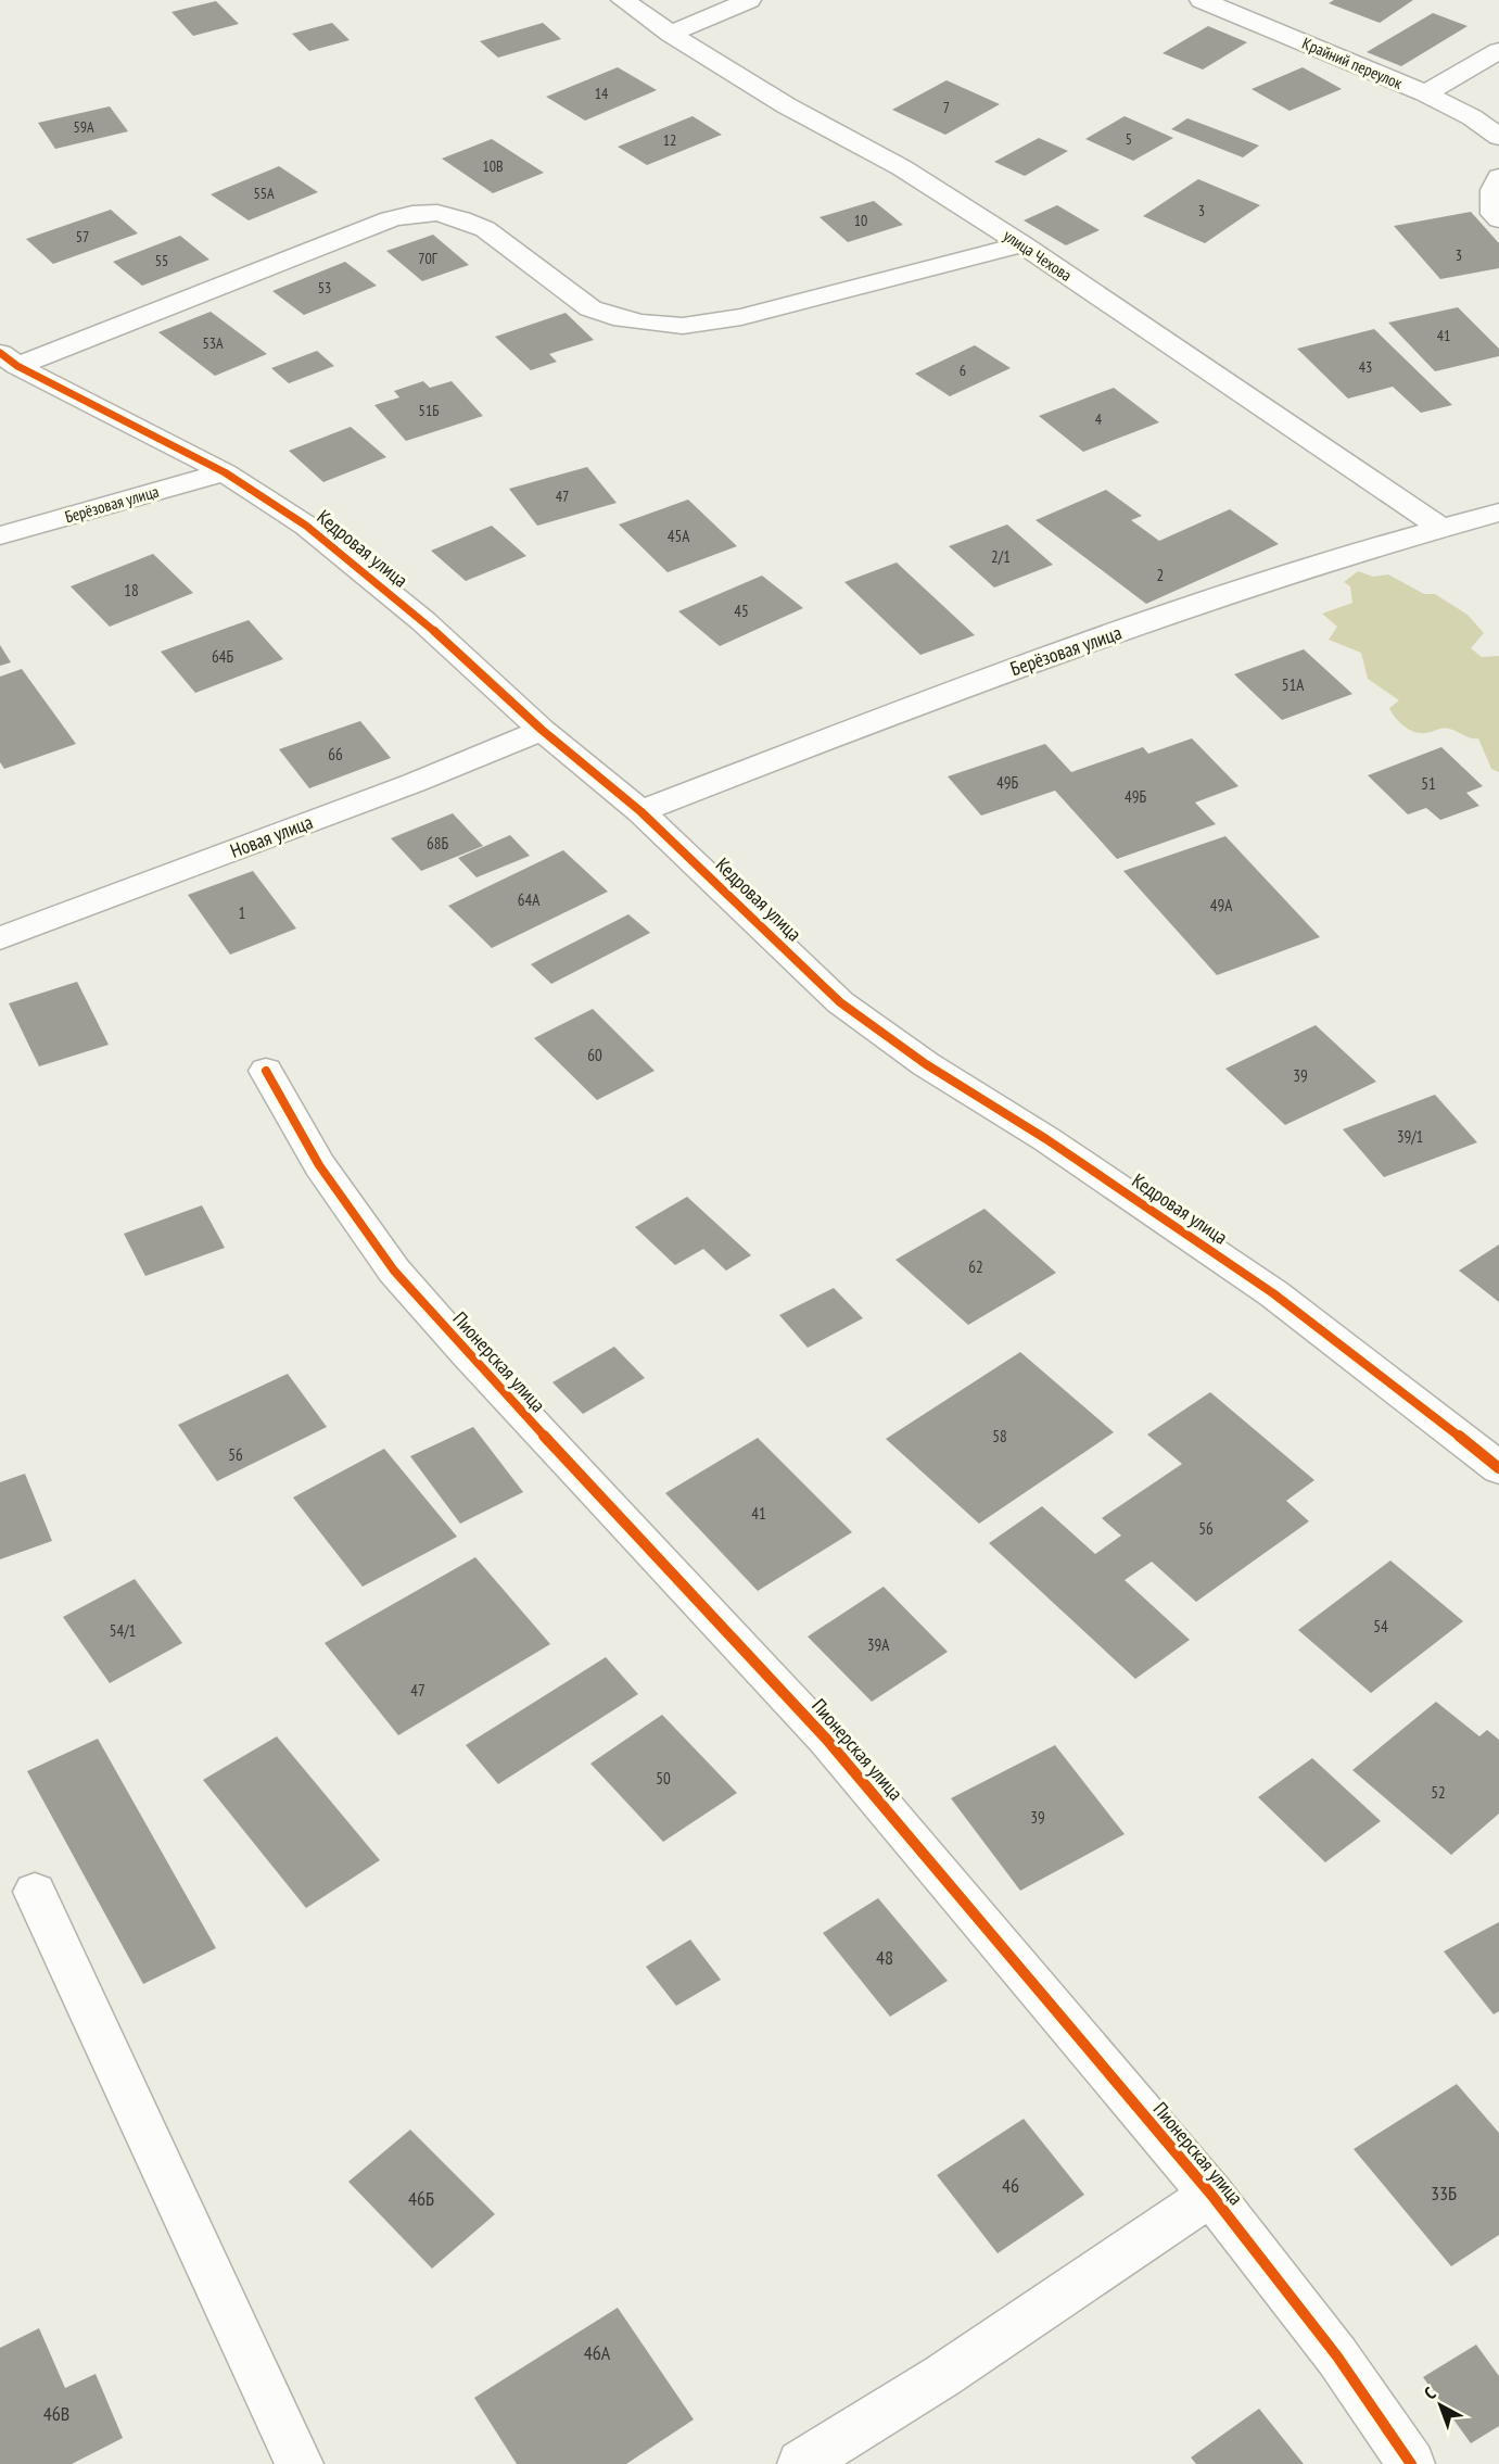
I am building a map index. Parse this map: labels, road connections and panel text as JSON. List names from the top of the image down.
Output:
{
  "streets": {
    "street": [
      "Крайний переулок",
      "улица Чехова",
      "Берёзовая улица",
      "Кедровая улица",
      "Новая улица",
      "Пионерская улица"
    ]
  },
  "crossings": [
    ["улица Чехова", "Берёзовая улица"],
    ["Берёзовая улица", "Кедровая улица"],
    ["Кедровая улица", "Новая улица"]
  ],
  "house_numbers": [
    "14",
    "7",
    "59А",
    "5",
    "12",
    "10В",
    "55А",
    "3",
    "10",
    "57",
    "3",
    "70Г",
    "55",
    "53",
    "41",
    "53А",
    "43",
    "6",
    "51Б",
    "4",
    "47",
    "45А",
    "2/1",
    "2",
    "18",
    "45",
    "64Б",
    "51А",
    "66",
    "49Б",
    "51",
    "49Б",
    "68Б",
    "64А",
    "49А",
    "1",
    "60",
    "39",
    "39/1",
    "62",
    "58",
    "56",
    "41",
    "56",
    "54",
    "54/1",
    "39А",
    "47",
    "50",
    "52",
    "39",
    "48",
    "46",
    "33Б",
    "46Б",
    "46А",
    "46В"
  ],
  "north": "top left"
}
